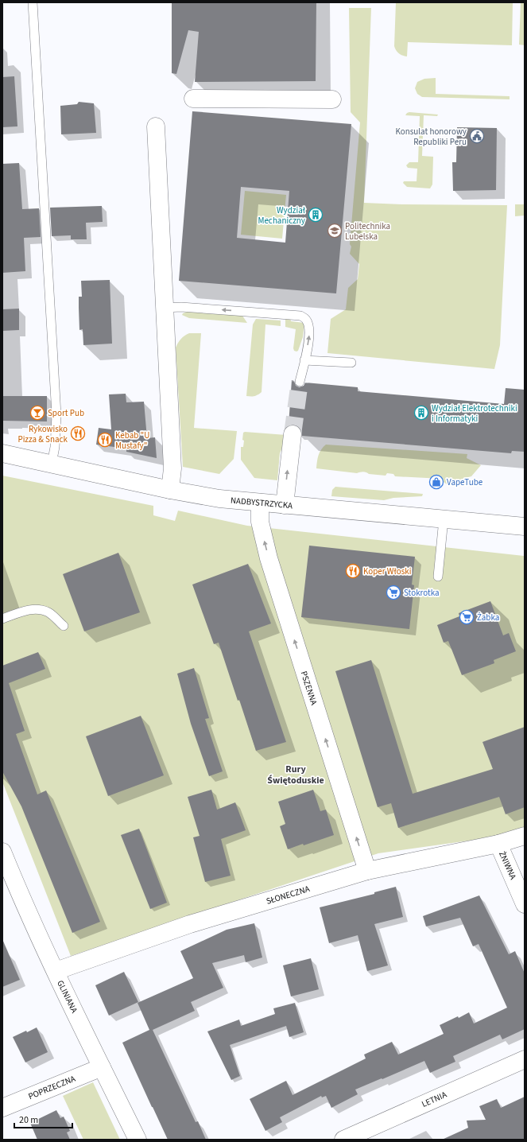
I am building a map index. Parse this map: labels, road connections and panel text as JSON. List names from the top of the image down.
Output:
{
  "streets": {
    "street": [
      "NADBYSTRZYCKA",
      "PSZENNA",
      "ŻNIWNA",
      "SŁONECZNA",
      "GLINIANA",
      "POPRZECZNA",
      "LETNIA"
    ]
  },
  "crossings": [
    ["NADBYSTRZYCKA", "PSZENNA"],
    ["PSZENNA", "SŁONECZNA"],
    ["ŻNIWNA", "SŁONECZNA"],
    ["SŁONECZNA", "GLINIANA"],
    ["GLINIANA", "POPRZECZNA"]
  ],
  "one_way": ["PSZENNA"],
  "districts": ["Rury Świętoduskie"],
  "places": {
    "public building": ["Konsulat honorowy Republiki Peru"],
    "building": ["Wydział Mechaniczny", "Wydział Elektrotechniki i Informatyki"],
    "school or university": ["Politechnika Lubelska"],
    "bar": ["Sport Pub"],
    "restaurant": ["Rykowisko Pizza & Snack", "Kebab \"U Mustafy\"", "Koper Włoski"],
    "shop": ["VapeTube"],
    "supermarket": ["Stokrotka", "Żabka"]
  },
  "scale_bar": "20 m"
}
